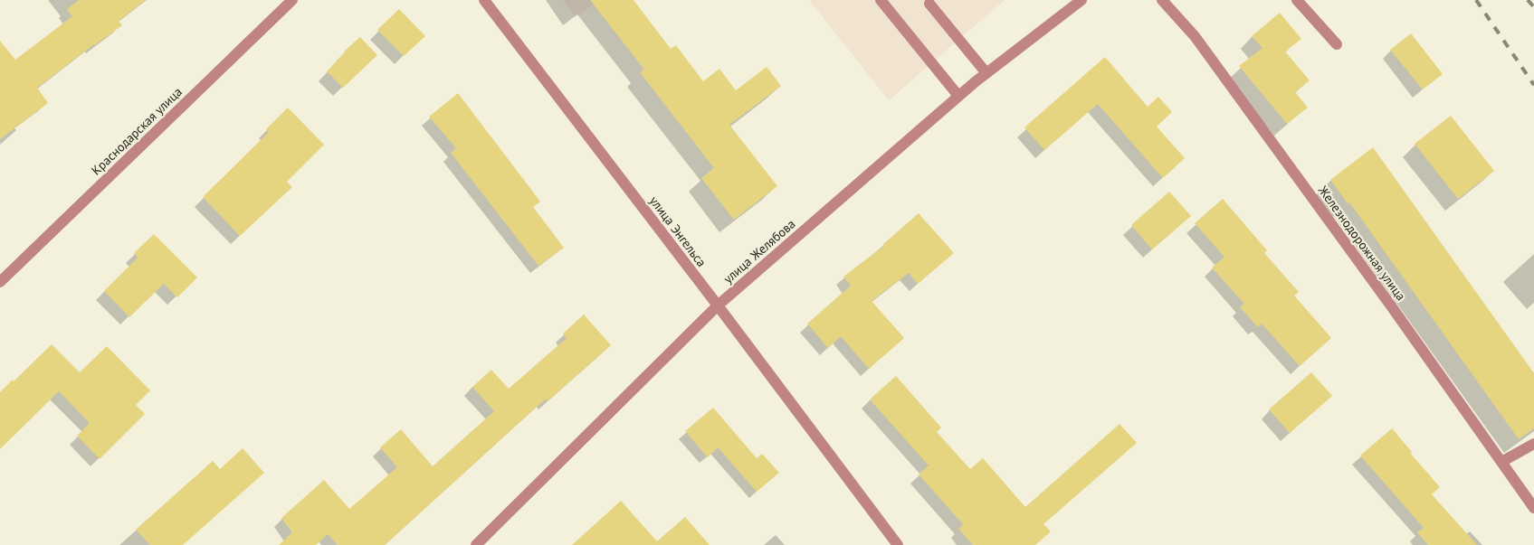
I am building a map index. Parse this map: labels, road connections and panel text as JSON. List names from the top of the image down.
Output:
{
  "streets": {
    "street": [
      "Краснодарская улица",
      "улица Энгельса",
      "Железнодорожная улица",
      "улица Желябова"
    ]
  },
  "crossings": [
    ["улица Энгельса", "улица Желябова"]
  ]
}
